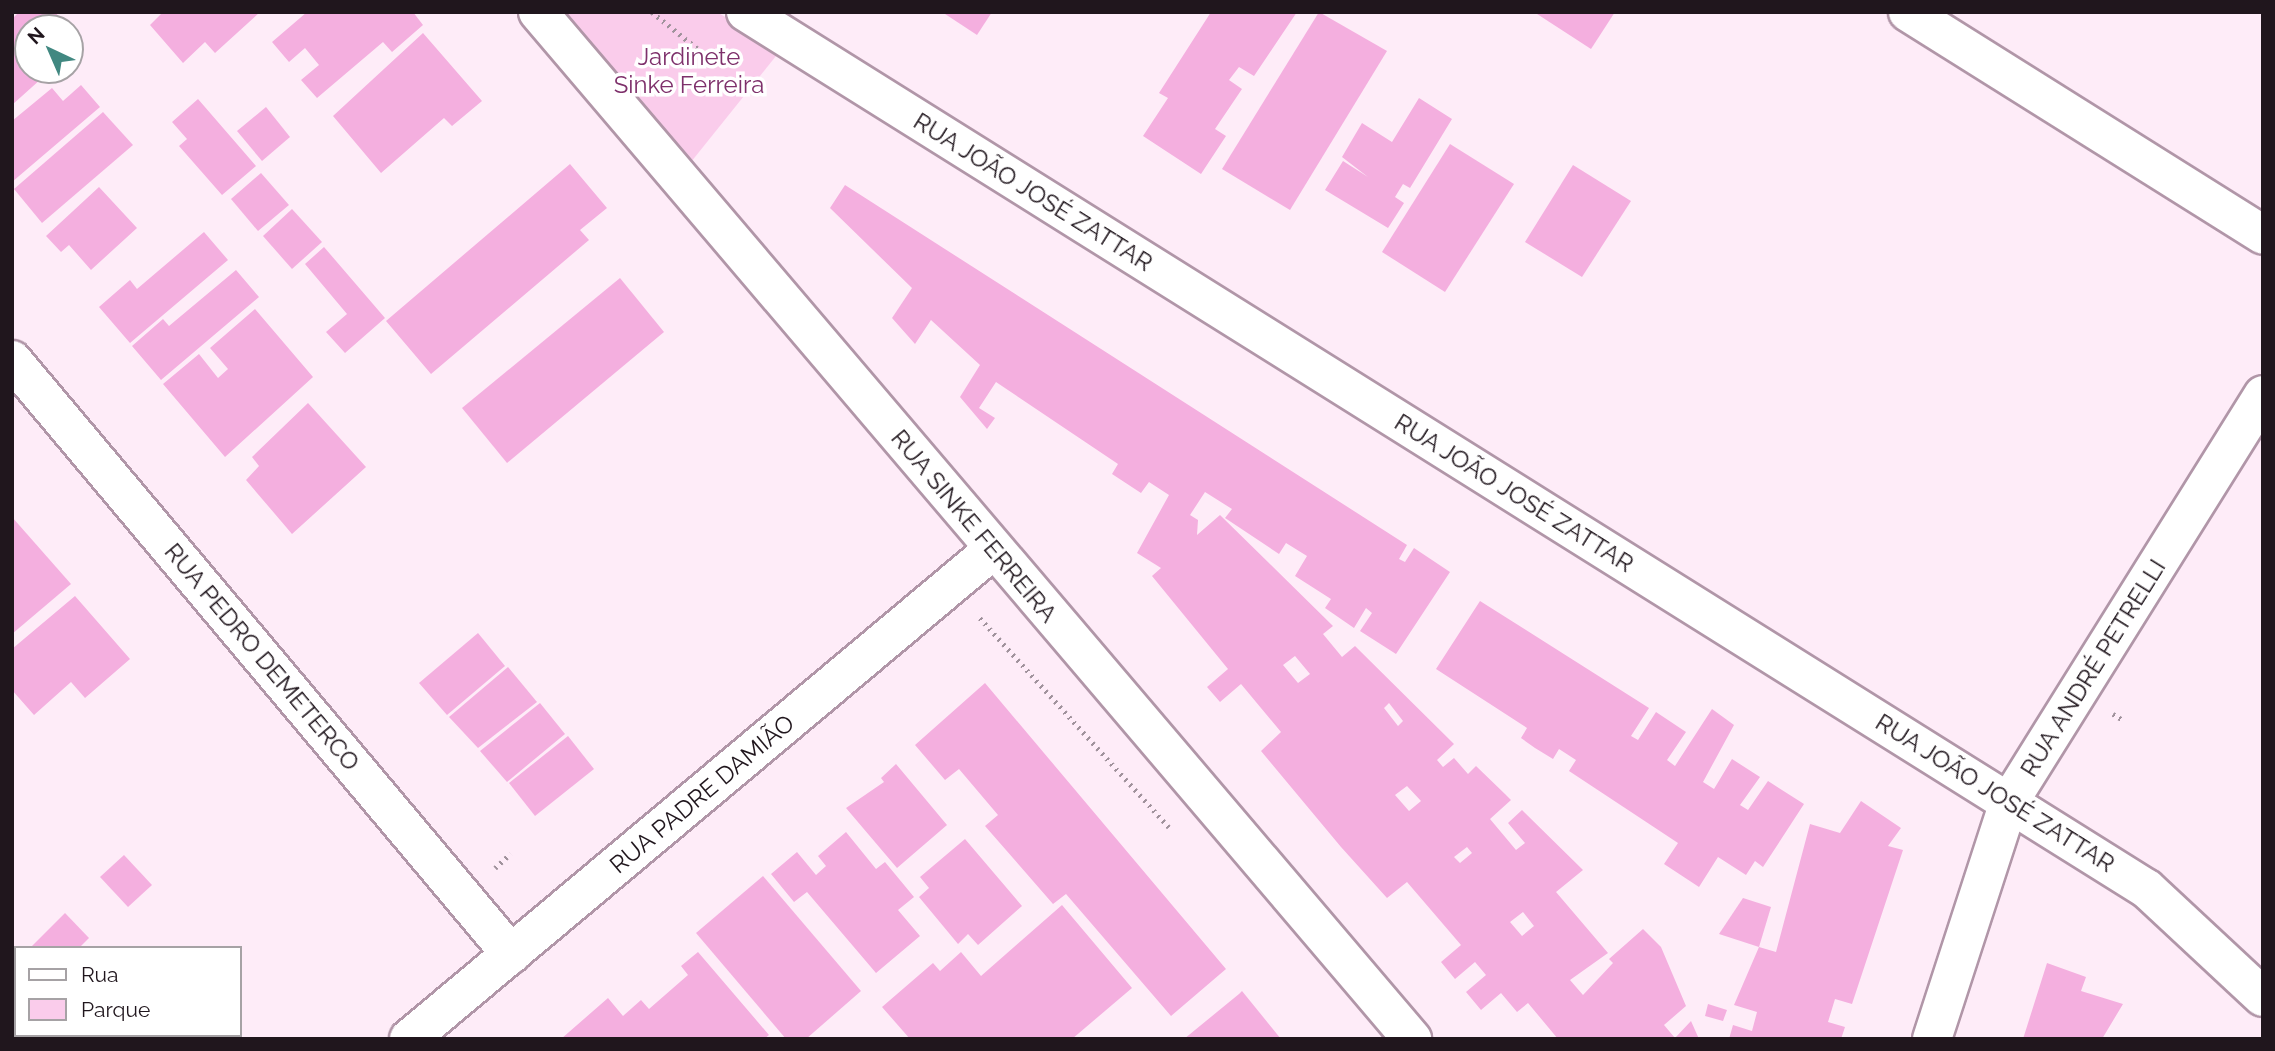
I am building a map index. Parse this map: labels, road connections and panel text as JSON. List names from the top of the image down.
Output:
{
  "streets": {
    "street": [
      "RUA JOÃO JOSÉ ZATTAR",
      "RUA SINKE FERREIRA",
      "RUA PEDRO DEMETERCO",
      "RUA ANDRÉ PETRELLI",
      "RUA PADRE DAMIÃO"
    ]
  },
  "crossings": [
    ["RUA JOÃO JOSÉ ZATTAR", "RUA ANDRÉ PETRELLI"],
    ["RUA SINKE FERREIRA", "RUA PADRE DAMIÃO"],
    ["RUA PEDRO DEMETERCO", "RUA PADRE DAMIÃO"]
  ],
  "parks": ["Jardinete Sinke Ferreira"],
  "legend": ["Rua", "Parque"],
  "north": "top left"
}
